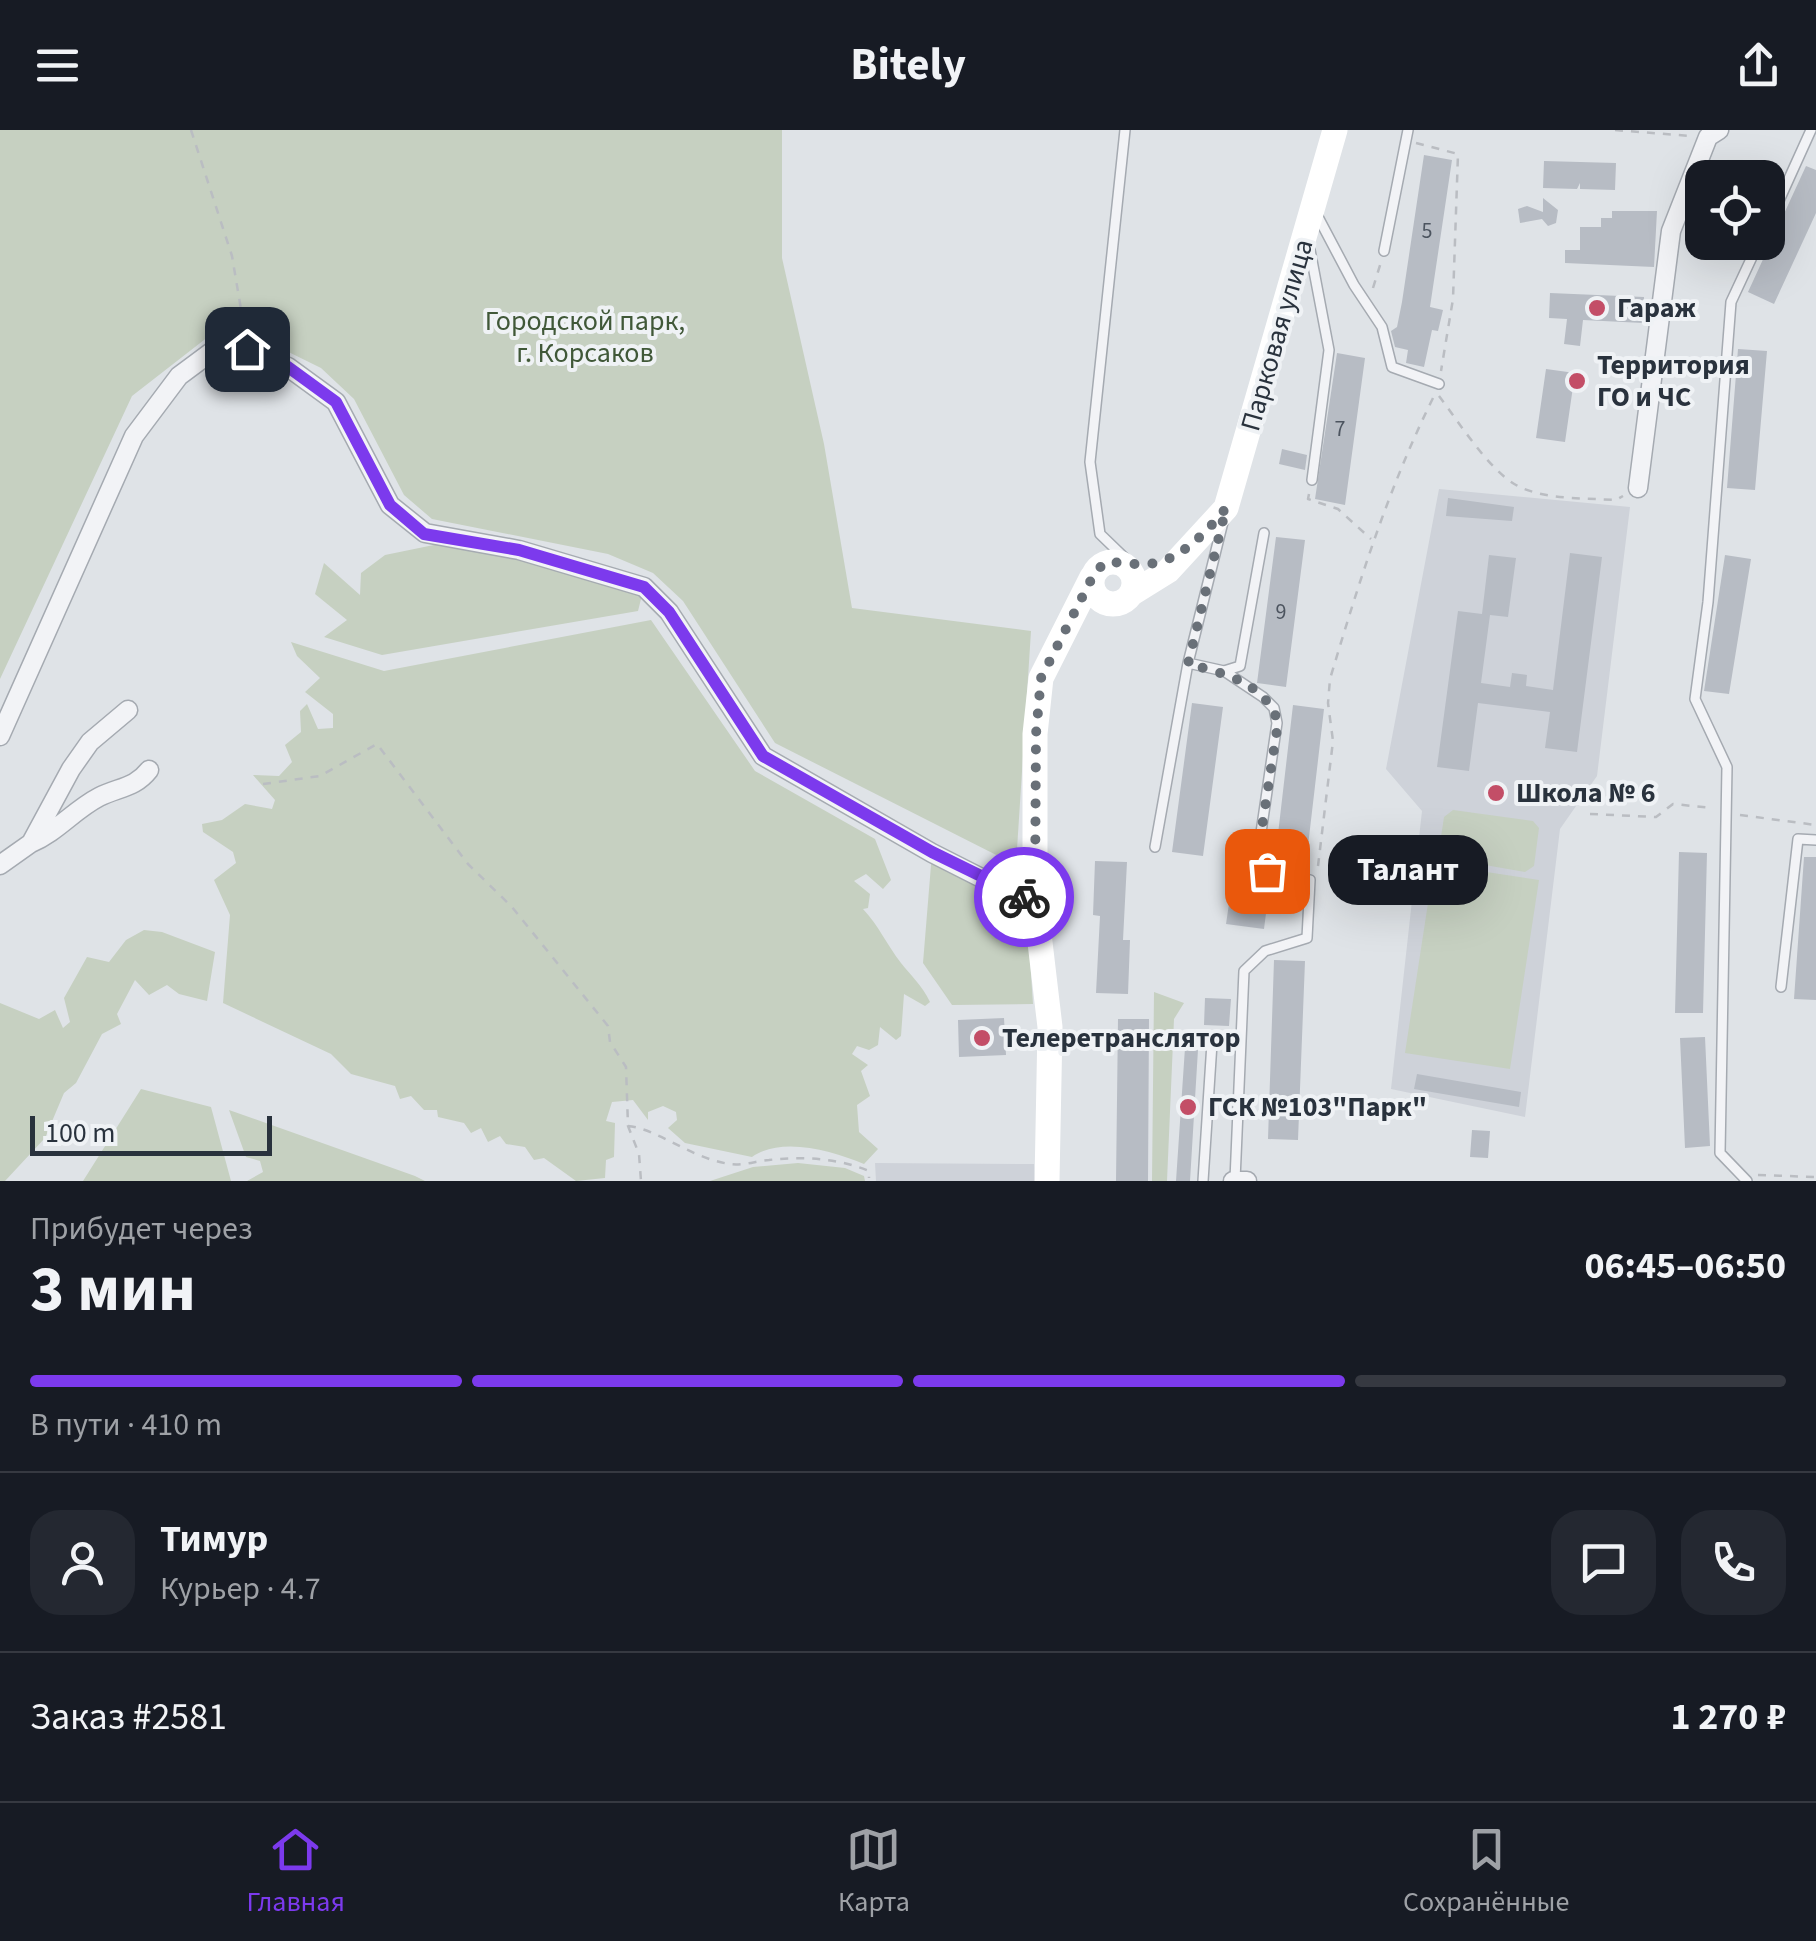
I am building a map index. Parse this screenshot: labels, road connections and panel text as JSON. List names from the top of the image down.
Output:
{
  "streets": {
    "street": ["Парковая улица"]
  },
  "parks": ["Городской парк, г. Корсаков"],
  "places": [
    "Гараж",
    "Территория ГО и ЧС",
    "Школа № 6",
    "Талант",
    "Телеретранслятор",
    "ГСК №103\"Парк\""
  ],
  "house_numbers": ["5", "7", "9"],
  "scale_bar": "100 m",
  "page": {
    "header": "Bitely",
    "bubble": "Талант",
    "scale": "100 m",
    "heading": ["3 мин", "Прибудет через", "06:45–06:50"],
    "panel": [
      "Тимур",
      "Курьер · 4.7",
      "Заказ #2581",
      "1 270 ₽"
    ],
    "bar": "В пути · 410 m",
    "tabs": ["Главная", "Карта", "Сохранённые"]
  }
}
